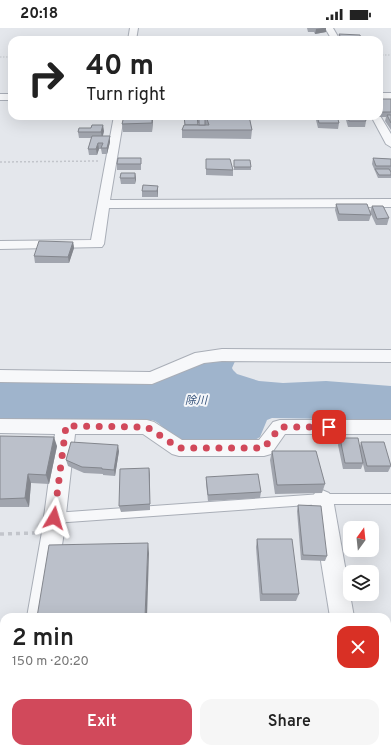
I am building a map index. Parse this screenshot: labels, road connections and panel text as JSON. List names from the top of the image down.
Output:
{
  "water": ["除川"],
  "north": "top",
  "page": {
    "status": "20:18",
    "turn": ["40 m", "Turn right"],
    "heading": ["2 min", "150 m · 20:20"],
    "buttons": ["Exit", "Share"]
  }
}
